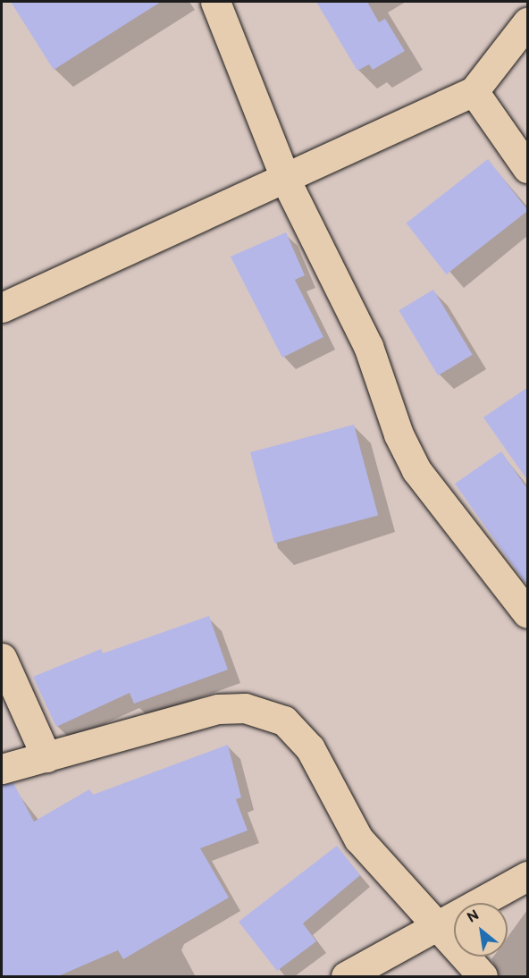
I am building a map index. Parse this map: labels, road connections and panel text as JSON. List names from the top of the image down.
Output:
{
  "north": "top left"
}
